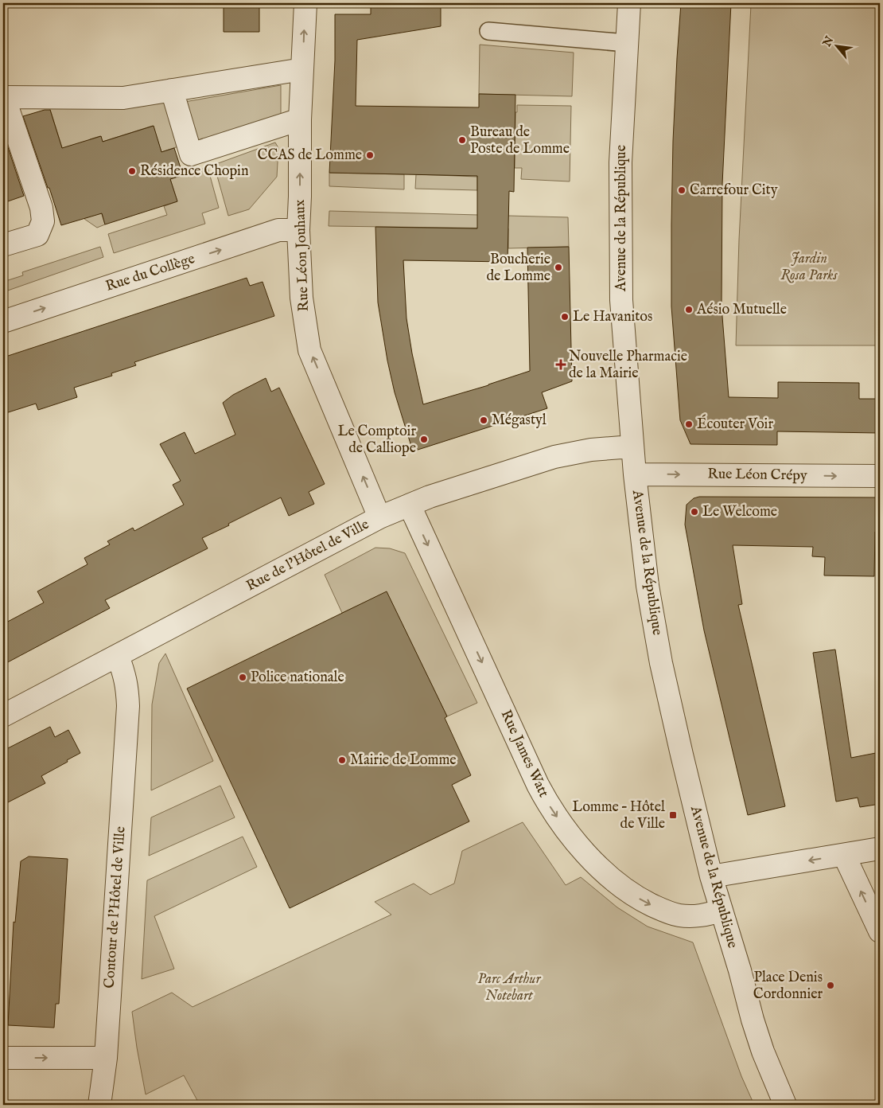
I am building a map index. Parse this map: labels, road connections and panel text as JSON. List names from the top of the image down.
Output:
{
  "streets": {
    "street": [
      "Avenue de la République",
      "Rue Léon Jouhaux",
      "Rue du Collège",
      "Rue Léon Crépy",
      "Rue de l'Hôtel de Ville",
      "Rue James Watt",
      "Contour de l'Hôtel de Ville"
    ]
  },
  "crossings": [
    ["Avenue de la République", "Rue Léon Crépy"],
    ["Avenue de la République", "Rue de l'Hôtel de Ville"],
    ["Avenue de la République", "Rue James Watt"],
    ["Rue Léon Jouhaux", "Rue du Collège"],
    ["Rue Léon Jouhaux", "Rue de l'Hôtel de Ville"],
    ["Rue de l'Hôtel de Ville", "Rue James Watt"],
    ["Rue de l'Hôtel de Ville", "Contour de l'Hôtel de Ville"]
  ],
  "one_way": ["Rue Léon Jouhaux", "Rue Léon Crépy", "Rue James Watt"],
  "parks": ["Jardin Rosa Parks", "Parc Arthur Notebart"],
  "places": {
    "other": [
      "Bureau de Poste de Lomme",
      "CCAS de Lomme",
      "Résidence Chopin",
      "Carrefour City",
      "Boucherie de Lomme",
      "Aésio Mutuelle",
      "Le Havanitos",
      "Mégastyl",
      "Écouter Voir",
      "Le Comptoir de Calliope",
      "Le Welcome",
      "Police nationale",
      "Mairie de Lomme",
      "Place Denis Cordonnier"
    ],
    "health": ["Nouvelle Pharmacie de la Mairie"],
    "transit": ["Lomme – Hôtel de Ville"]
  },
  "north": "top left"
}
